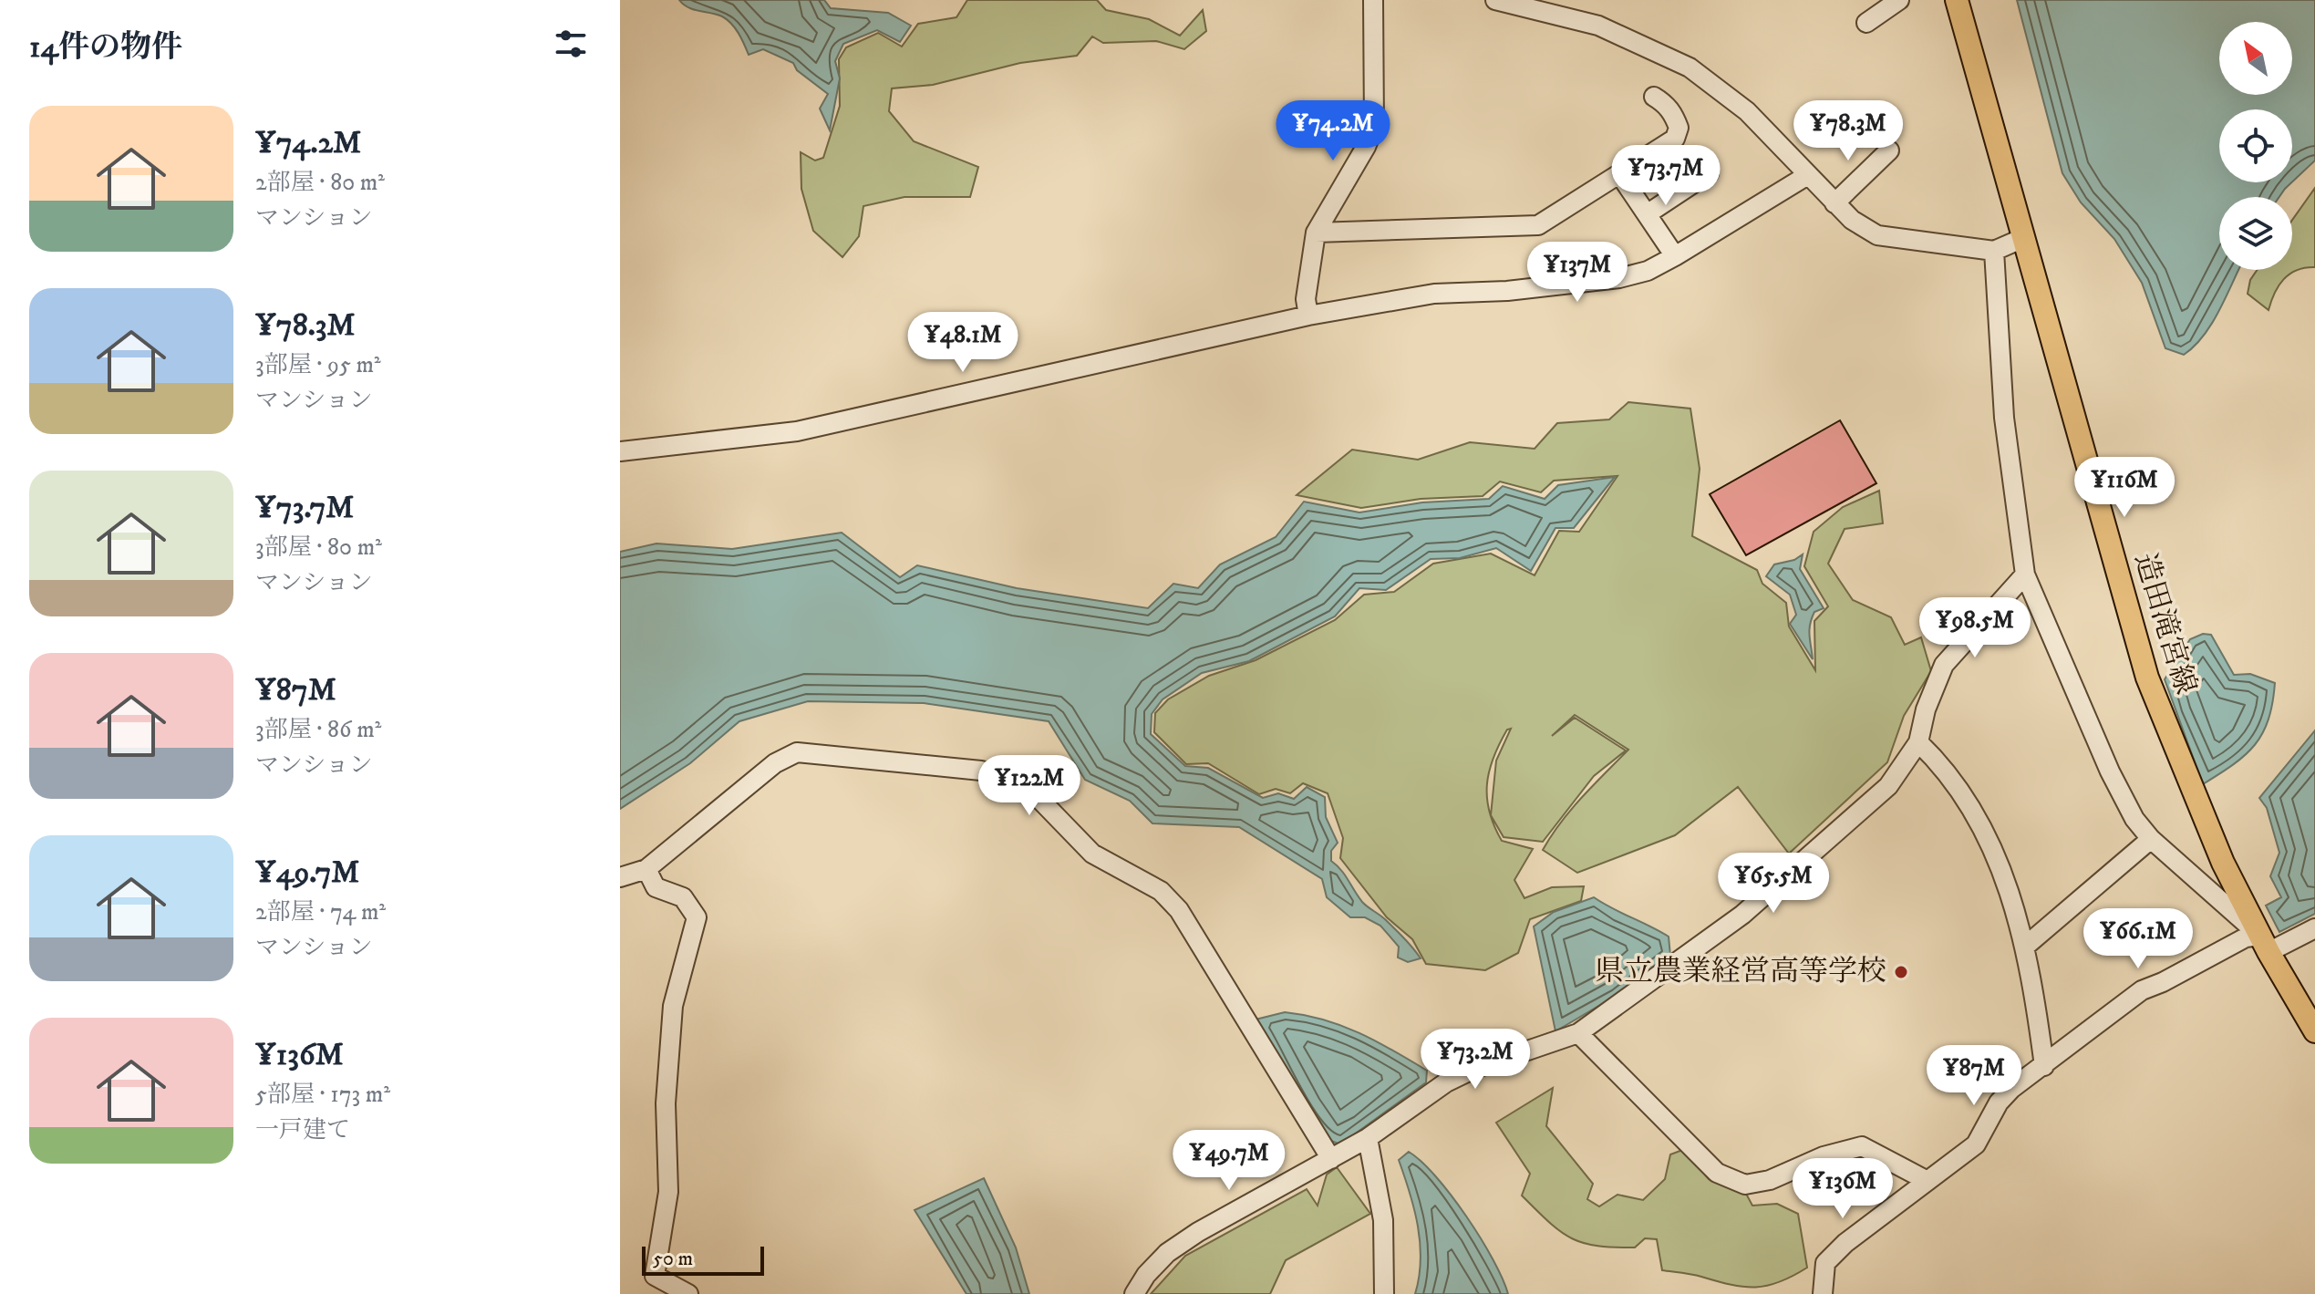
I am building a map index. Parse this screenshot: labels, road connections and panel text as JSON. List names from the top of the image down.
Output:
{
  "streets": {
    "main road": ["造田滝宮線"]
  },
  "places": ["県立農業経営高等学校"],
  "scale_bar": "50 m",
  "north": "top left",
  "page": {
    "heading": "14件の物件",
    "list": [
      {
        "name": "¥74.2M",
        "note": "2部屋 · 80 m² · マンション"
      },
      {
        "name": "¥78.3M",
        "note": "3部屋 · 95 m² · マンション"
      },
      {
        "name": "¥73.7M",
        "note": "3部屋 · 80 m² · マンション"
      },
      {
        "name": "¥87M",
        "note": "3部屋 · 86 m² · マンション"
      },
      {
        "name": "¥49.7M",
        "note": "2部屋 · 74 m² · マンション"
      },
      {
        "name": "¥136M",
        "note": "5部屋 · 173 m² · 一戸建て"
      }
    ],
    "price": [
      "¥74.2M",
      "¥78.3M",
      "¥73.7M",
      "¥137M",
      "¥48.1M",
      "¥116M",
      "¥98.5M",
      "¥122M",
      "¥65.5M",
      "¥66.1M",
      "¥73.2M",
      "¥87M",
      "¥49.7M",
      "¥136M"
    ],
    "scale": "50 m"
  }
}
